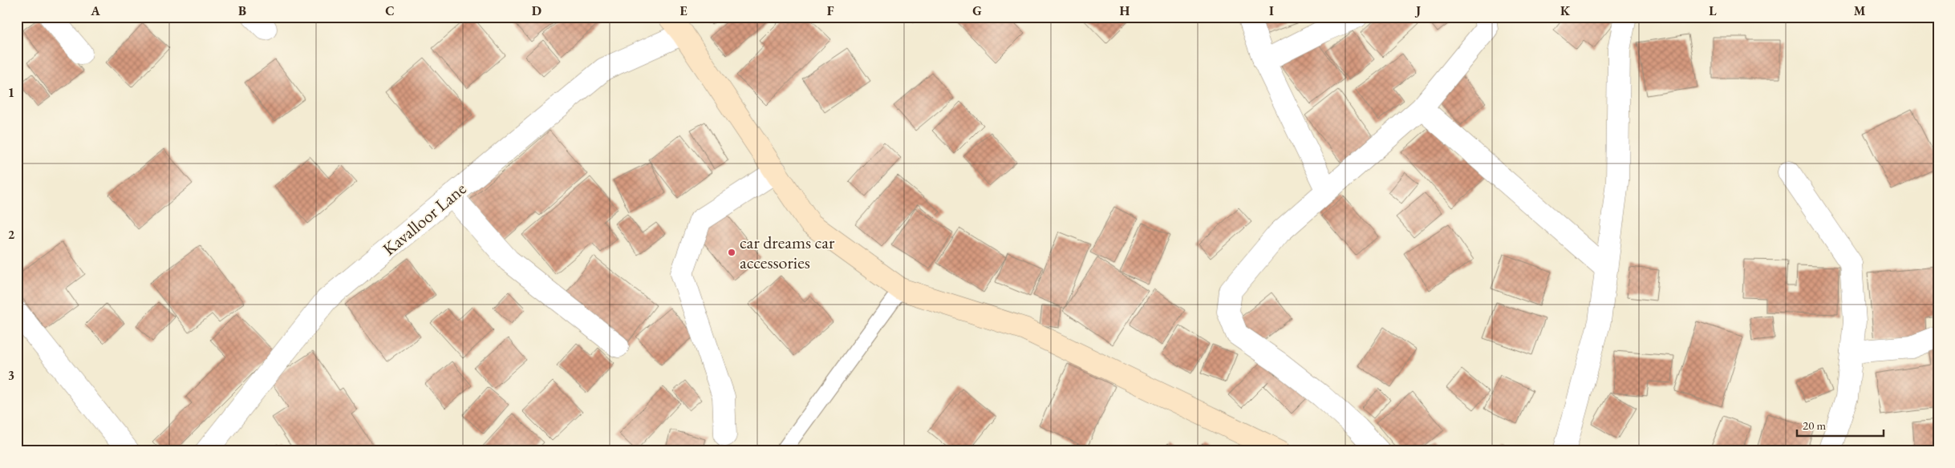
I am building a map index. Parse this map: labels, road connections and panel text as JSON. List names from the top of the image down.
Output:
{
  "streets": {
    "street": ["Kavalloor Lane"]
  },
  "places": ["car dreams car accessories"],
  "scale_bar": "20 m",
  "grid": {
    "columns": [
      "A",
      "B",
      "C",
      "D",
      "E",
      "F",
      "G",
      "H",
      "I",
      "J",
      "K",
      "L",
      "M"
    ],
    "rows": ["1", "2", "3"]
  }
}
